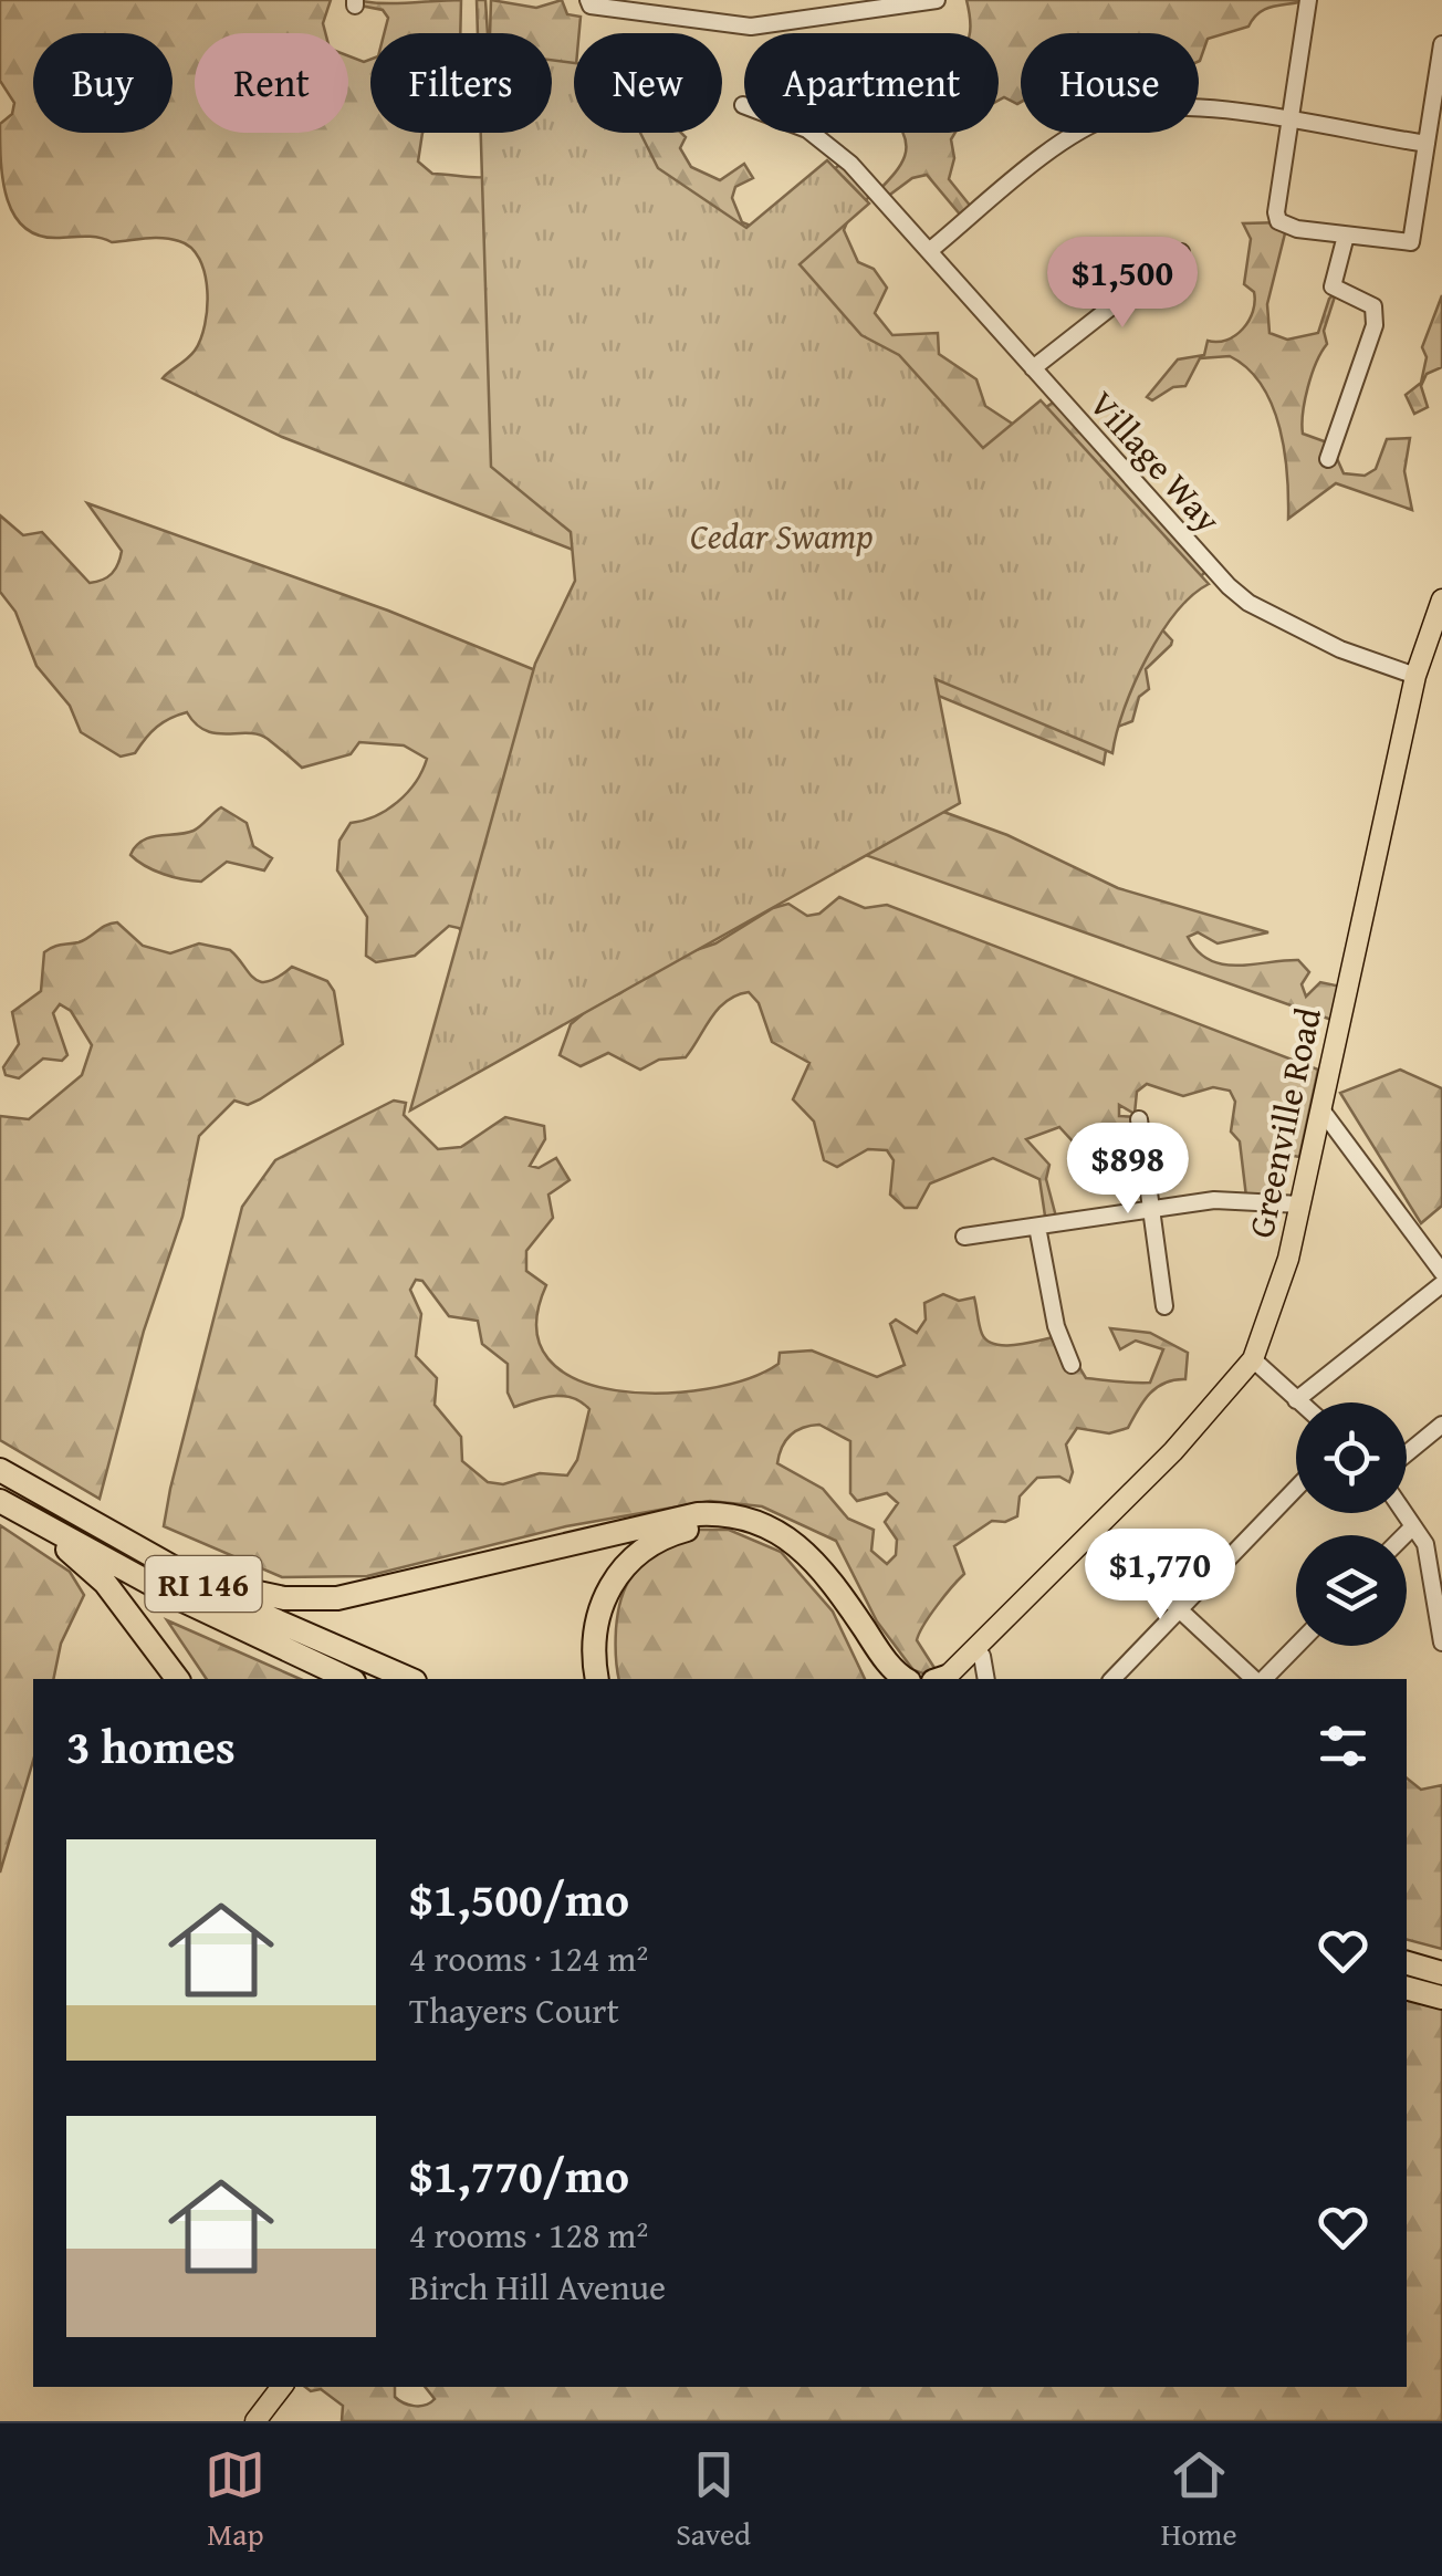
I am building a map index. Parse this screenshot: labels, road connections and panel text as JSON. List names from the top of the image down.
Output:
{
  "streets": {
    "highway": ["RI 146"],
    "main road": ["Greenville Road"],
    "street": ["Village Way"]
  },
  "crossings": [
    ["Village Way", "Greenville Road"]
  ],
  "parks": ["Cedar Swamp"],
  "page": {
    "chip": [
      "Buy",
      "Rent",
      "Filters",
      "New",
      "Apartment",
      "House"
    ],
    "price": ["$1,500", "$898", "$1,770"],
    "heading": "3 homes",
    "list": [
      {
        "name": "$1,500/mo",
        "note": "4 rooms · 124 m² · Thayers Court"
      },
      {
        "name": "$1,770/mo",
        "note": "4 rooms · 128 m² · Birch Hill Avenue"
      }
    ],
    "tabs": ["Map", "Saved", "Home"]
  }
}
